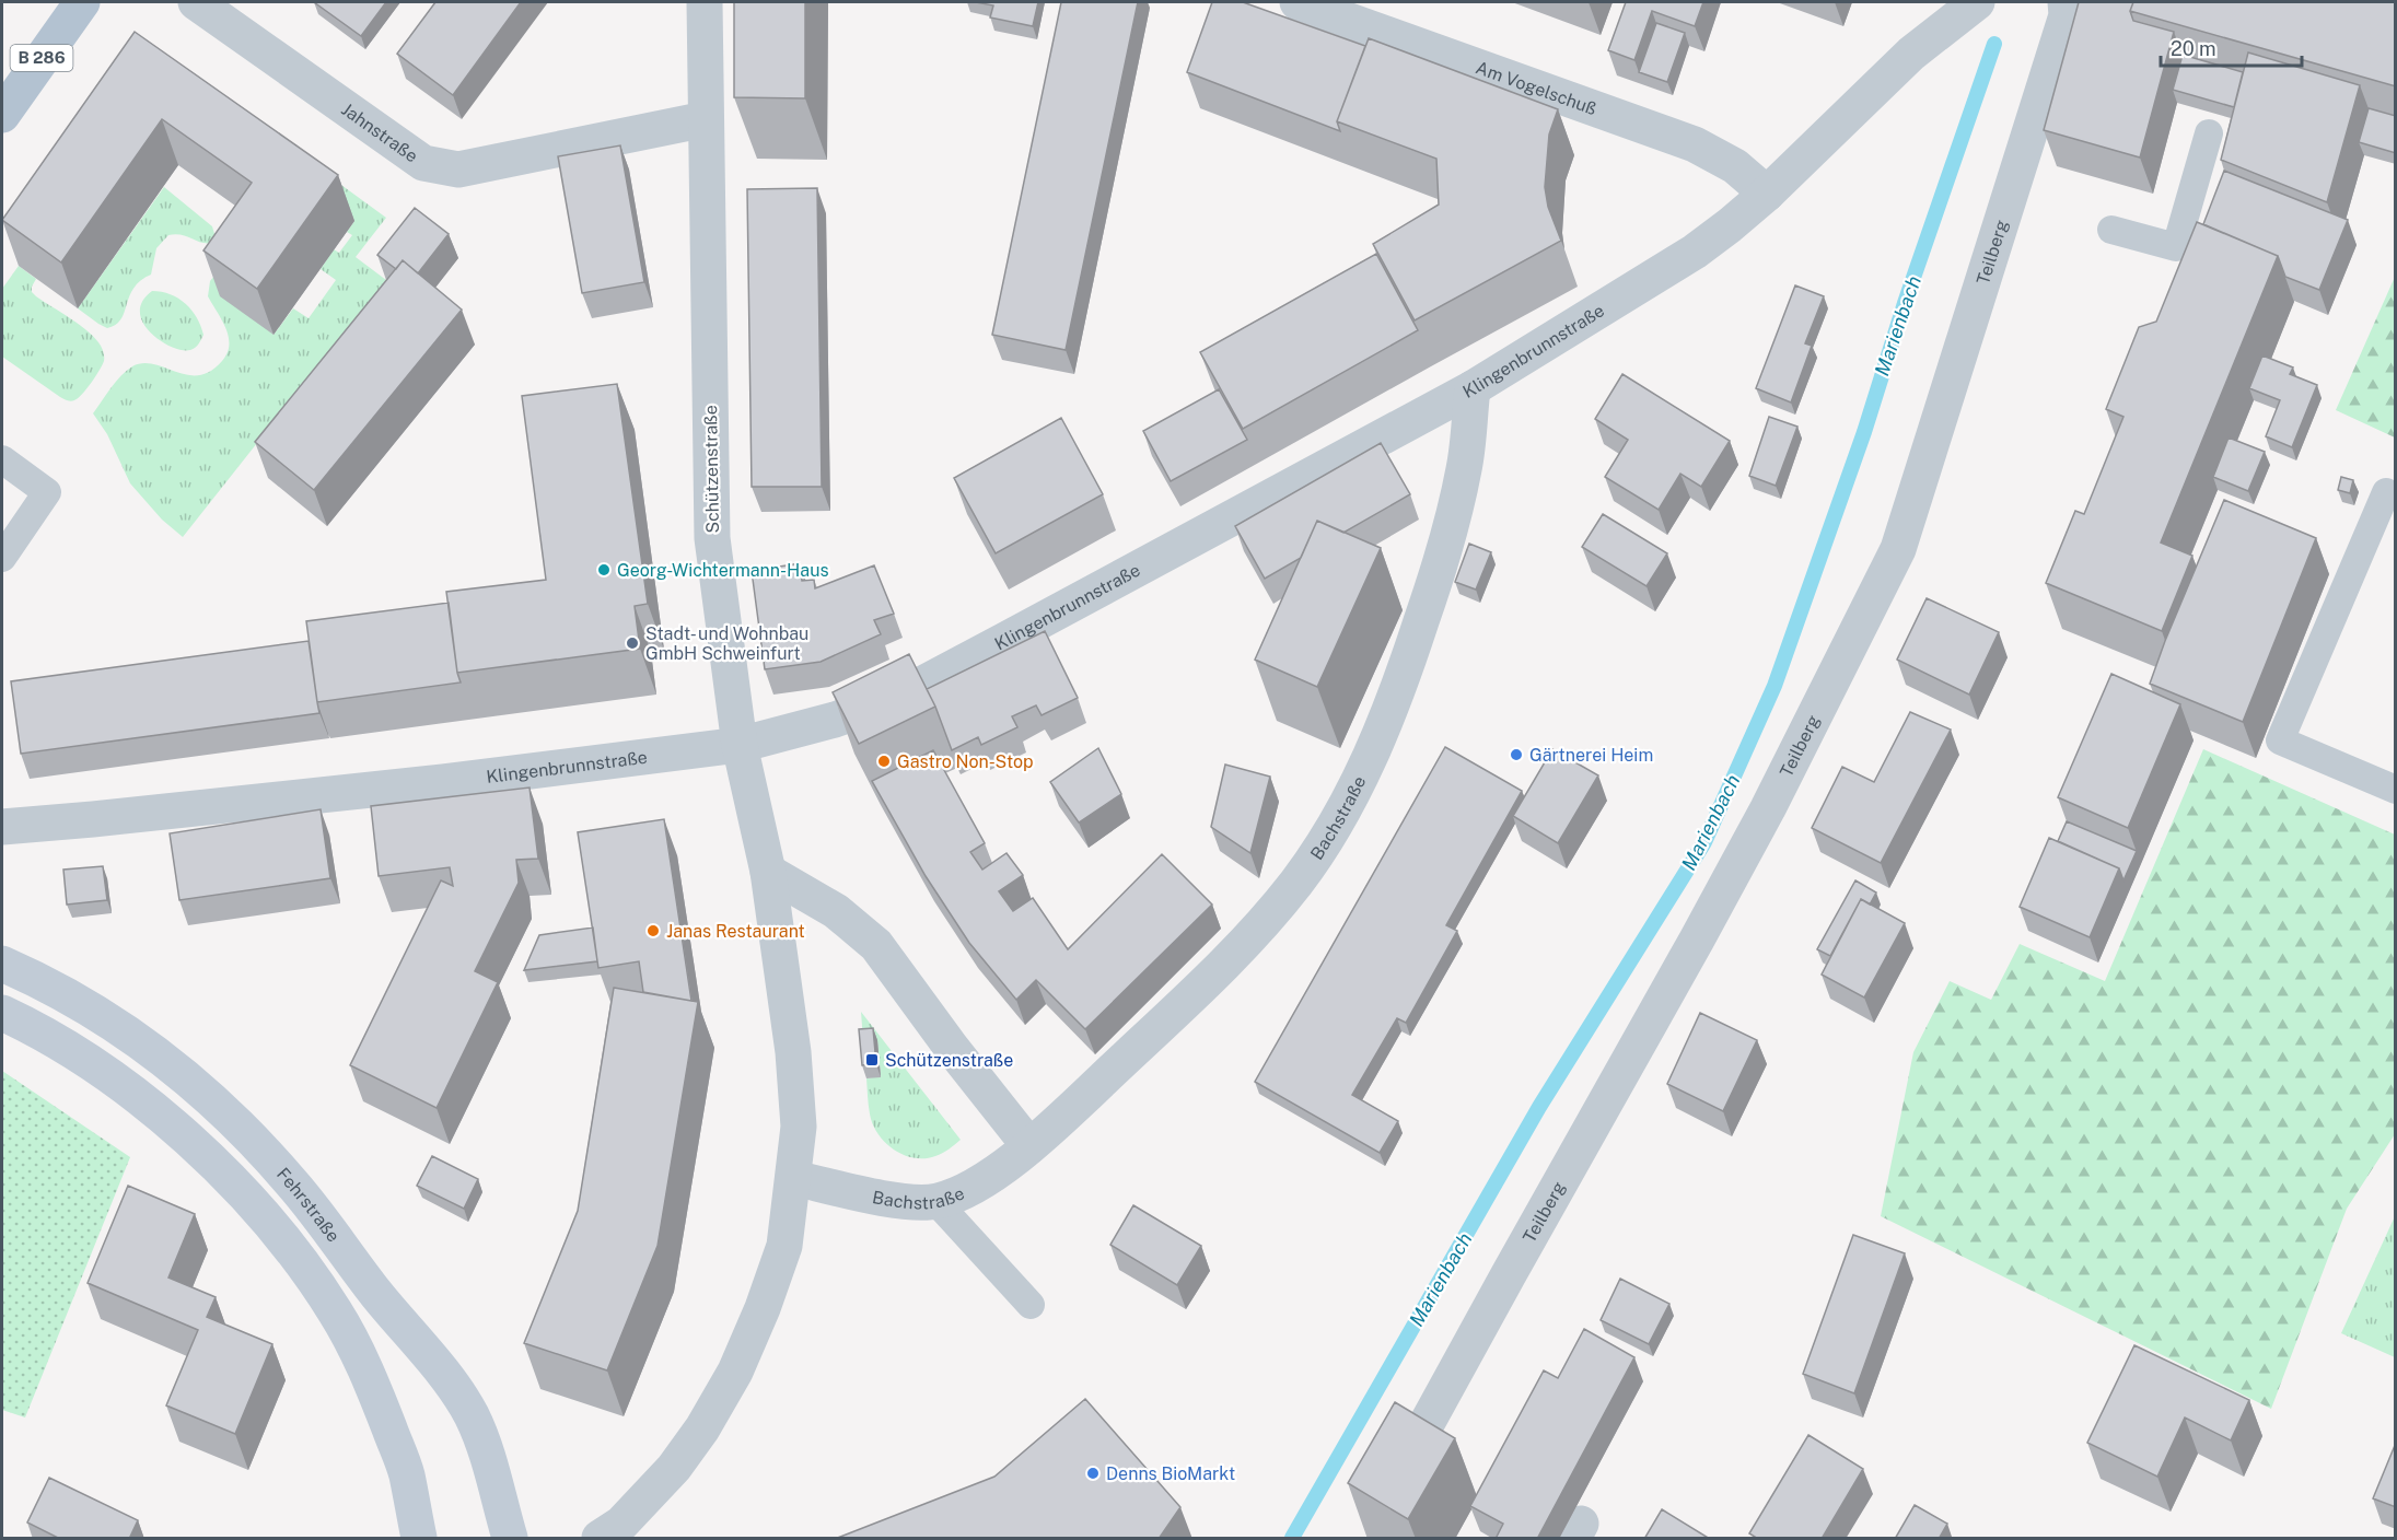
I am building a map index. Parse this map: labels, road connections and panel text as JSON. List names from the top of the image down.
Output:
{
  "streets": {
    "main road": ["B 286", "Fehrstraße"],
    "street": [
      "Am Vogelschuß",
      "Jahnstraße",
      "Teilberg",
      "Klingenbrunnstraße",
      "Schützenstraße",
      "Bachstraße"
    ]
  },
  "crossings": [
    ["Am Vogelschuß", "Klingenbrunnstraße"],
    ["Jahnstraße", "Schützenstraße"],
    ["Klingenbrunnstraße", "Schützenstraße"],
    ["Klingenbrunnstraße", "Bachstraße"],
    ["Schützenstraße", "Bachstraße"]
  ],
  "water": ["Marienbach"],
  "places": {
    "other": [
      "Georg-Wichtermann-Haus",
      "Stadt- und Wohnbau GmbH Schweinfurt",
      "Gärtnerei Heim",
      "Gastro Non-Stop",
      "Janas Restaurant",
      "Denns BioMarkt"
    ],
    "transit": ["Schützenstraße"]
  },
  "scale_bar": "20 m"
}
